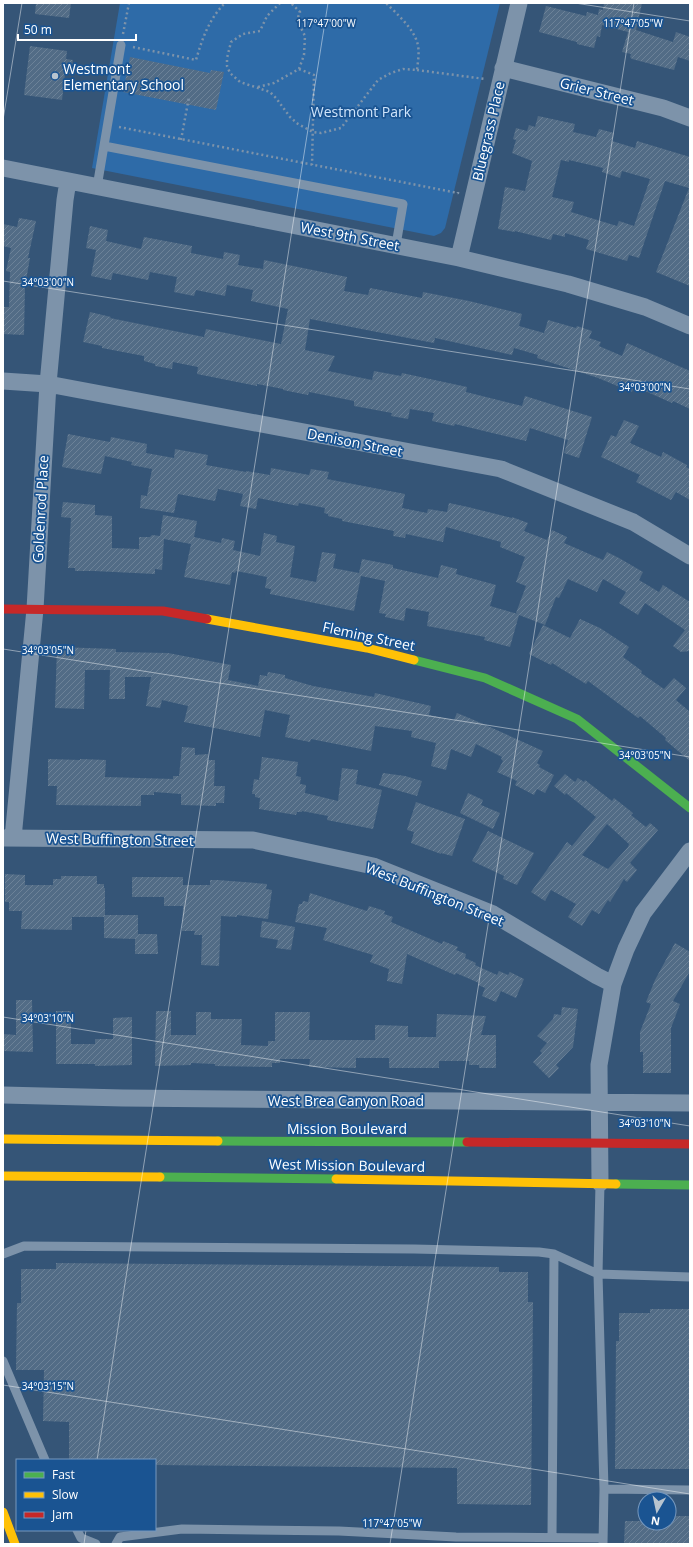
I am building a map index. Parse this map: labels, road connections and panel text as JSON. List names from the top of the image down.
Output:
{
  "streets": {
    "main road": ["Fleming Street", "Mission Boulevard", "West Mission Boulevard"],
    "street": [
      "Grier Street",
      "Bluegrass Place",
      "West 9th Street",
      "Denison Street",
      "Goldenrod Place",
      "West Buffington Street",
      "West Brea Canyon Road"
    ]
  },
  "crossings": [
    ["Grier Street", "Bluegrass Place"],
    ["Bluegrass Place", "West 9th Street"],
    ["West 9th Street", "Goldenrod Place"],
    ["Denison Street", "Goldenrod Place"],
    ["Goldenrod Place", "Fleming Street"],
    ["Goldenrod Place", "West Buffington Street"]
  ],
  "parks": ["Westmont Park"],
  "places": ["Westmont Elementary School"],
  "legend": ["Fast", "Slow", "Jam"],
  "scale_bar": "50 m",
  "north": "bottom",
  "coordinates": [
    "117°47'00\"W",
    "117°47'05\"W",
    "34°03'00\"N",
    "34°03'05\"N",
    "34°03'10\"N",
    "34°03'15\"N"
  ]
}
